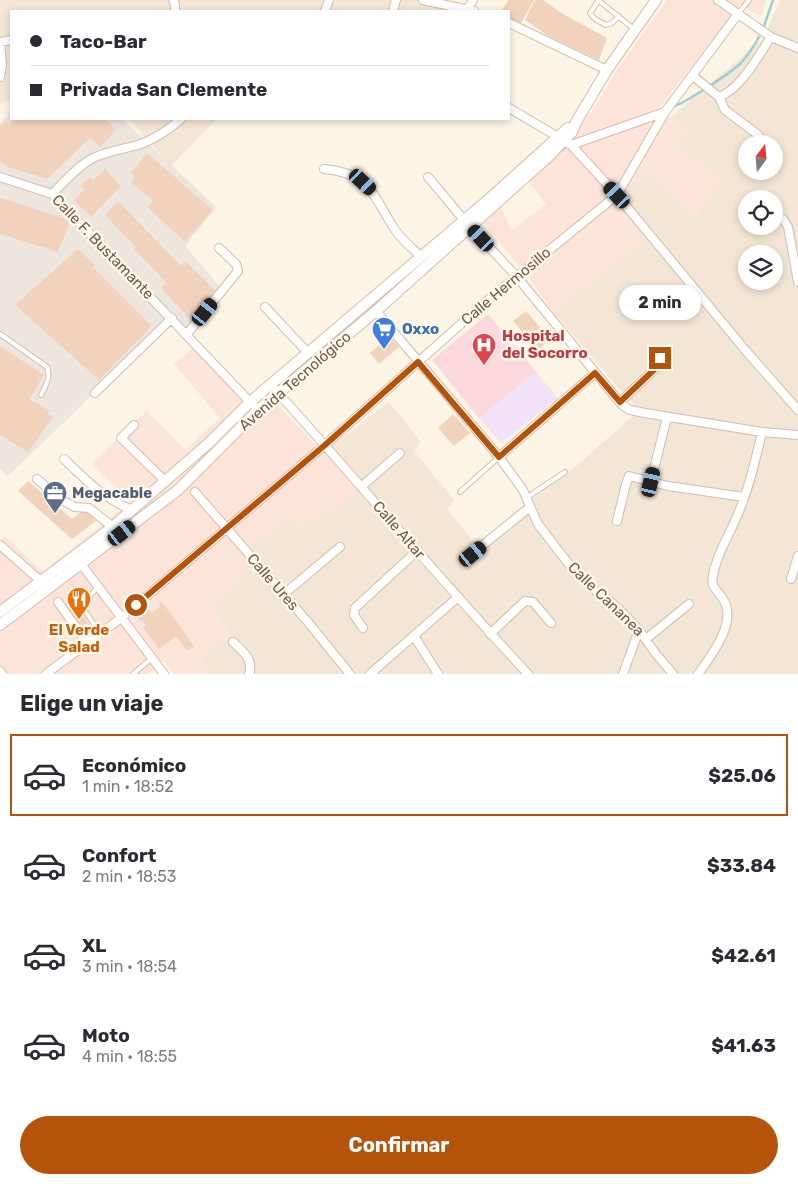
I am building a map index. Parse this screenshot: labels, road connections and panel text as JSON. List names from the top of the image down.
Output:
{
  "streets": {
    "main road": ["Avenida Tecnológico"],
    "street": [
      "Calle F. Bustamante",
      "Calle Hermosillo",
      "Calle Altar",
      "Calle Ures",
      "Calle Cananea"
    ]
  },
  "crossings": [
    ["Calle F. Bustamante", "Avenida Tecnológico"],
    ["Calle Hermosillo", "Calle Altar"],
    ["Calle Hermosillo", "Calle Ures"],
    ["Calle Hermosillo", "Calle Cananea"],
    ["Avenida Tecnológico", "Calle Altar"],
    ["Avenida Tecnológico", "Calle Cananea"]
  ],
  "places": {
    "supermarket": ["Oxxo"],
    "hospital": ["Hospital del Socorro"],
    "office": ["Megacable"],
    "restaurant": ["El Verde Salad"]
  },
  "north": "top",
  "page": {
    "banner": ["Taco-Bar", "Privada San Clemente"],
    "bubble": "2 min",
    "heading": "Elige un viaje",
    "list": [
      {
        "name": "Económico",
        "note": "1 min · 18:52",
        "value": "$25.06"
      },
      {
        "name": "Confort",
        "note": "2 min · 18:53",
        "value": "$33.84"
      },
      {
        "name": "XL",
        "note": "3 min · 18:54",
        "value": "$42.61"
      },
      {
        "name": "Moto",
        "note": "4 min · 18:55",
        "value": "$41.63"
      }
    ],
    "buttons": "Confirmar"
  }
}
